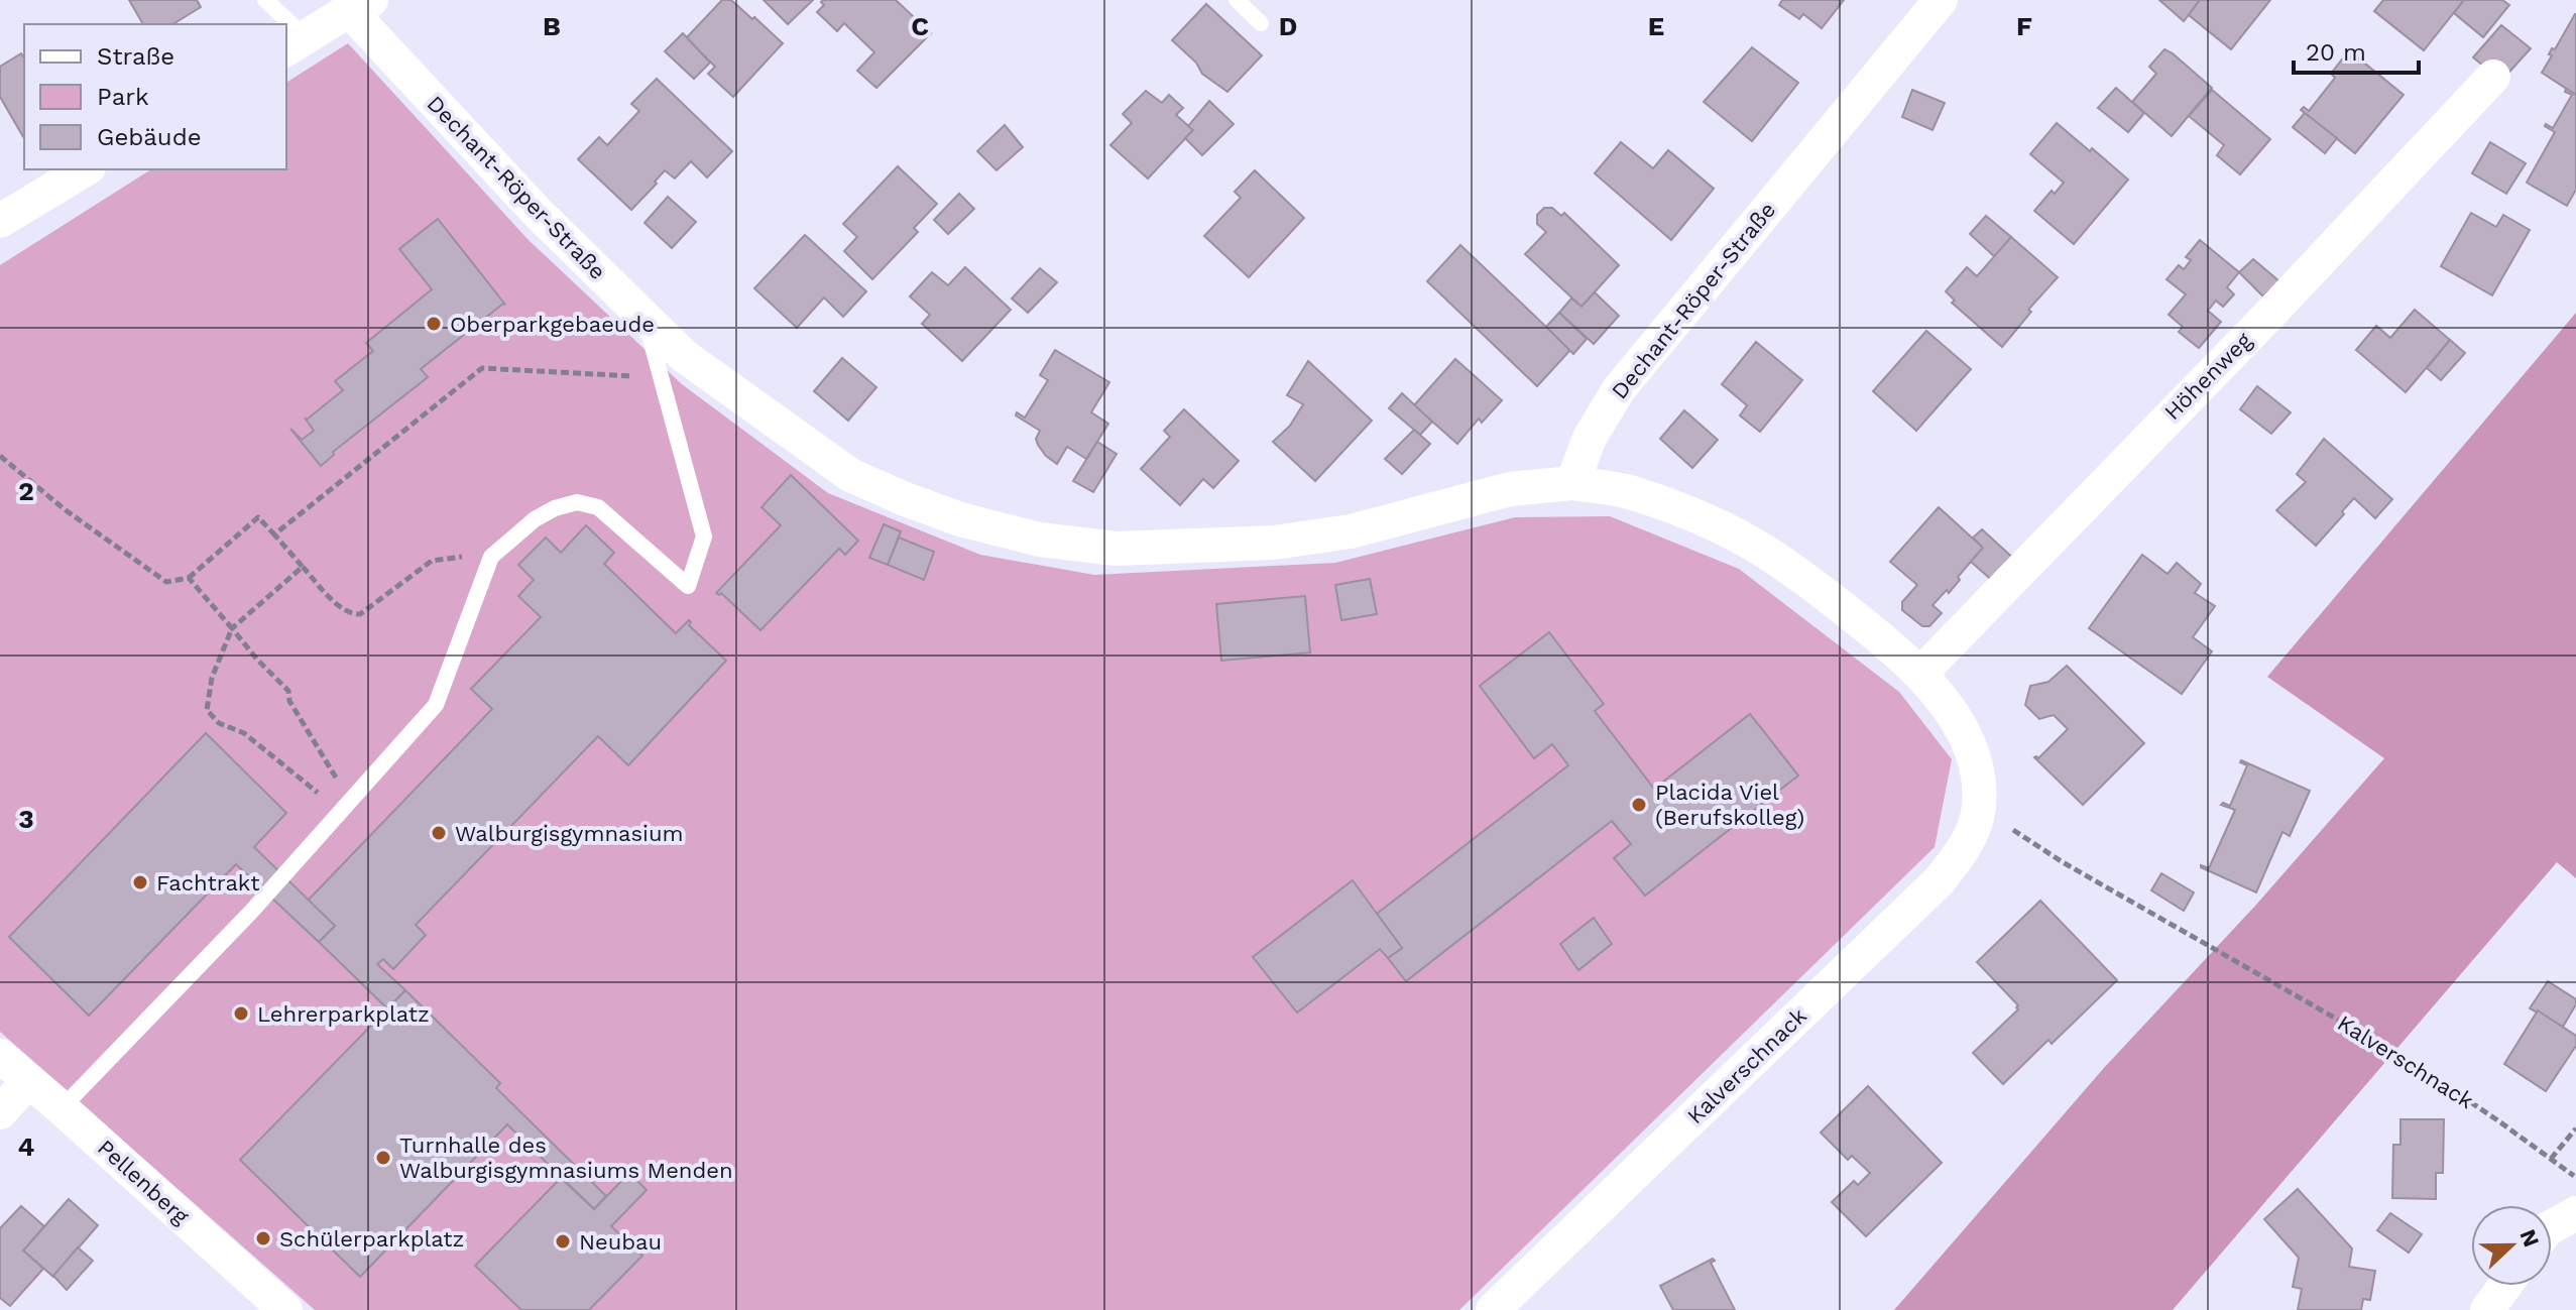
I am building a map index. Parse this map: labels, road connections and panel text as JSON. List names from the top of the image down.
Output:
{
  "streets": {
    "street": [
      "Dechant-Röper-Straße",
      "Höhenweg",
      "Kalverschnack",
      "Pellenberg"
    ]
  },
  "crossings": [
    ["Dechant-Röper-Straße", "Kalverschnack"],
    ["Höhenweg", "Kalverschnack"]
  ],
  "places": [
    "Oberparkgebaeude",
    "Placida Viel (Berufskolleg)",
    "Walburgisgymnasium",
    "Fachtrakt",
    "Lehrerparkplatz",
    "Turnhalle des Walburgisgymnasiums Menden",
    "Schülerparkplatz",
    "Neubau"
  ],
  "legend": ["Straße", "Park", "Gebäude"],
  "scale_bar": "20 m",
  "north": "right",
  "grid": {
    "columns": [
      "B",
      "C",
      "D",
      "E",
      "F"
    ],
    "rows": ["2", "3", "4"]
  }
}
